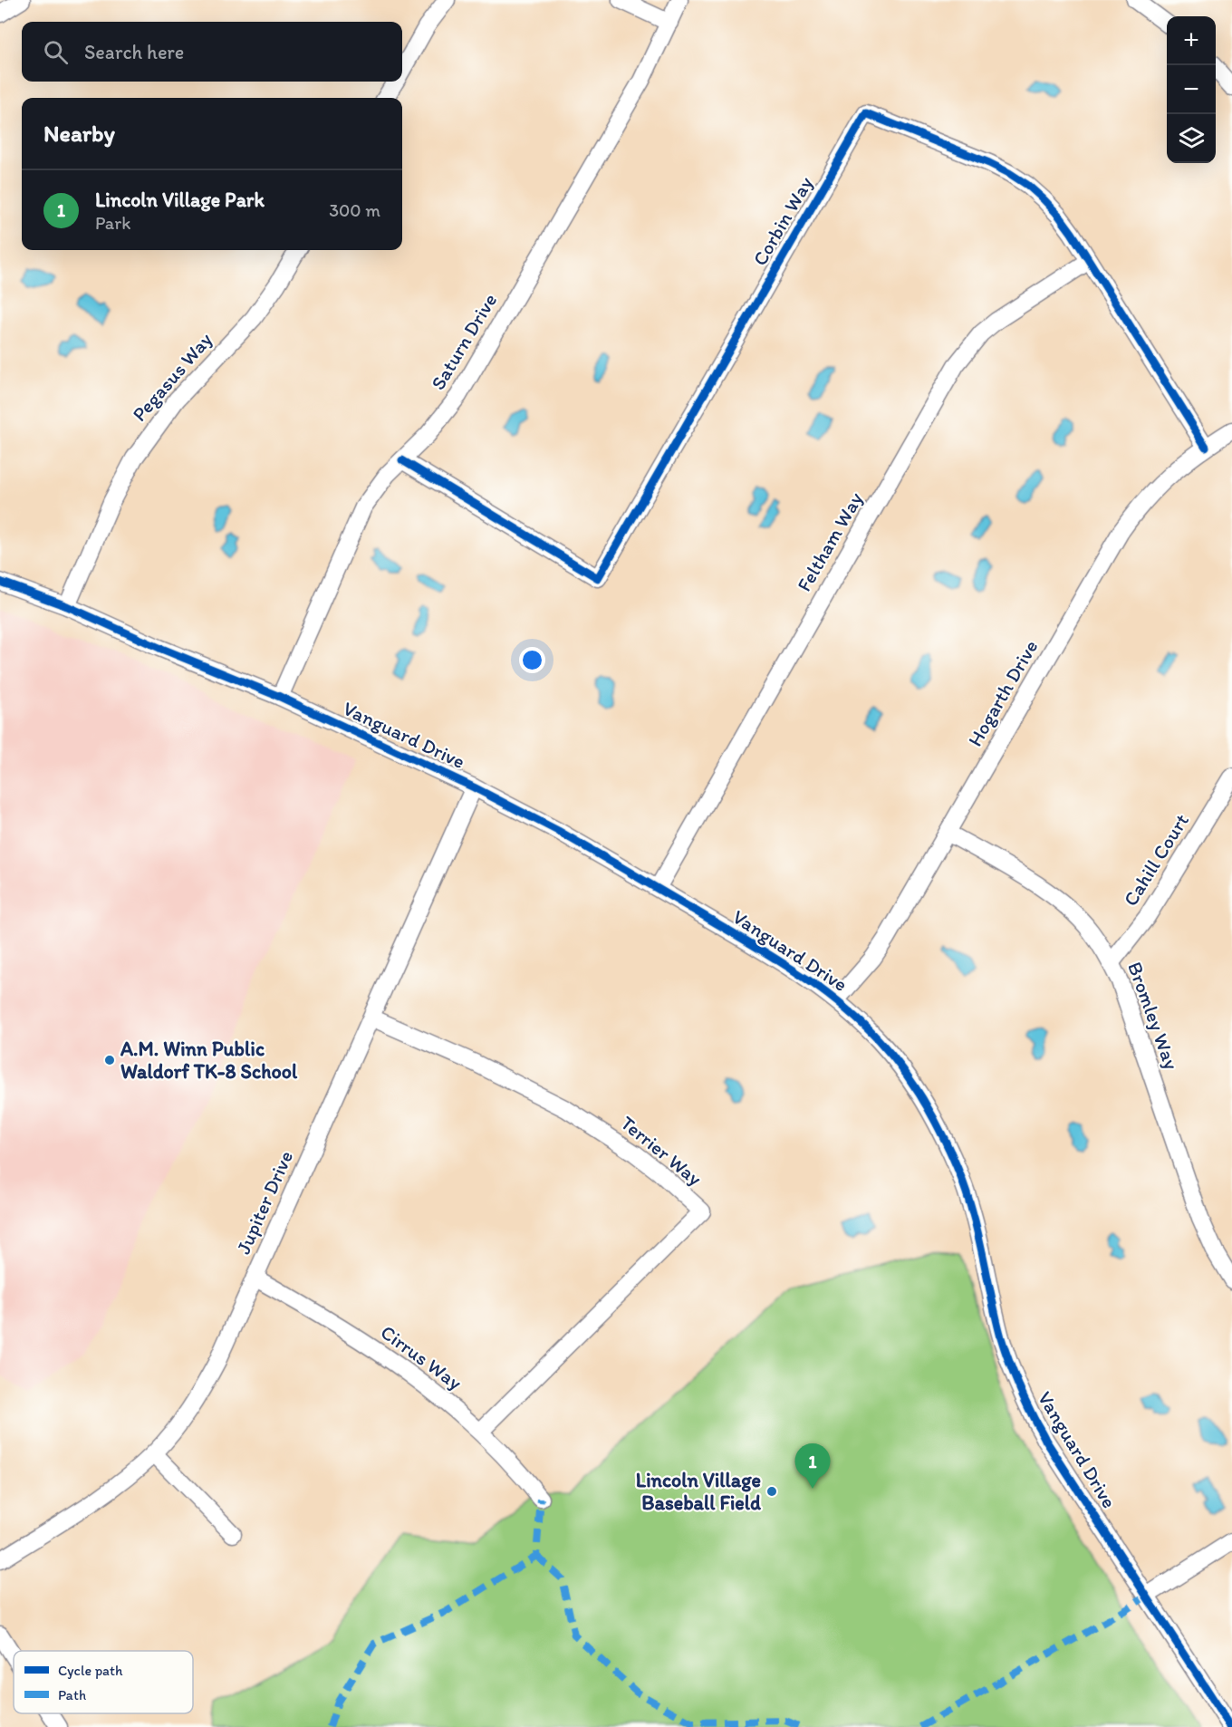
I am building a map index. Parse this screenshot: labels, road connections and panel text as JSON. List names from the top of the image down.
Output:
{
  "streets": {
    "street": [
      "Corbin Way",
      "Saturn Drive",
      "Pegasus Way",
      "Feltham Way",
      "Hogarth Drive",
      "Vanguard Drive",
      "Cahill Court",
      "Bromley Way",
      "Terrier Way",
      "Jupiter Drive",
      "Cirrus Way"
    ]
  },
  "crossings": [
    ["Corbin Way", "Saturn Drive"],
    ["Corbin Way", "Feltham Way"],
    ["Corbin Way", "Hogarth Drive"],
    ["Saturn Drive", "Vanguard Drive"],
    ["Pegasus Way", "Vanguard Drive"],
    ["Feltham Way", "Vanguard Drive"],
    ["Hogarth Drive", "Vanguard Drive"],
    ["Hogarth Drive", "Bromley Way"],
    ["Vanguard Drive", "Jupiter Drive"],
    ["Cahill Court", "Bromley Way"],
    ["Terrier Way", "Jupiter Drive"],
    ["Terrier Way", "Cirrus Way"],
    ["Jupiter Drive", "Cirrus Way"]
  ],
  "places": ["A.M. Winn Public Waldorf TK-8 School", "Lincoln Village Baseball Field"],
  "legend": ["Cycle path", "Path"],
  "page": {
    "map_buttons": ["+", "−"],
    "search": "Search here",
    "heading": "Nearby",
    "list": [
      {
        "mark": "1",
        "name": "Lincoln Village Park",
        "note": "Park",
        "value": "300 m"
      }
    ],
    "pins": "1"
  }
}
